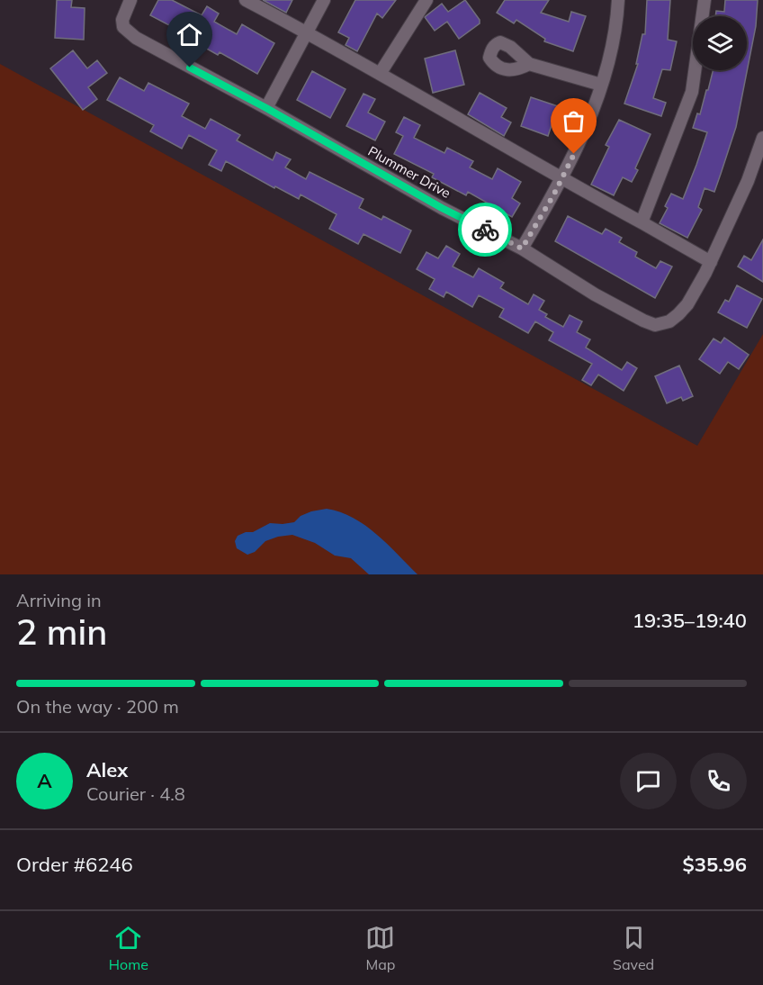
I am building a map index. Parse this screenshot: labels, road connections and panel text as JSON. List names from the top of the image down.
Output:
{
  "streets": {
    "street": ["Plummer Drive"]
  },
  "page": {
    "heading": ["2 min", "Arriving in", "19:35–19:40"],
    "panel": [
      "Alex",
      "Courier · 4.8",
      "Order #6246",
      "$35.96"
    ],
    "bar": "On the way · 200 m",
    "round": "A",
    "tabs": ["Home", "Map", "Saved"]
  }
}
